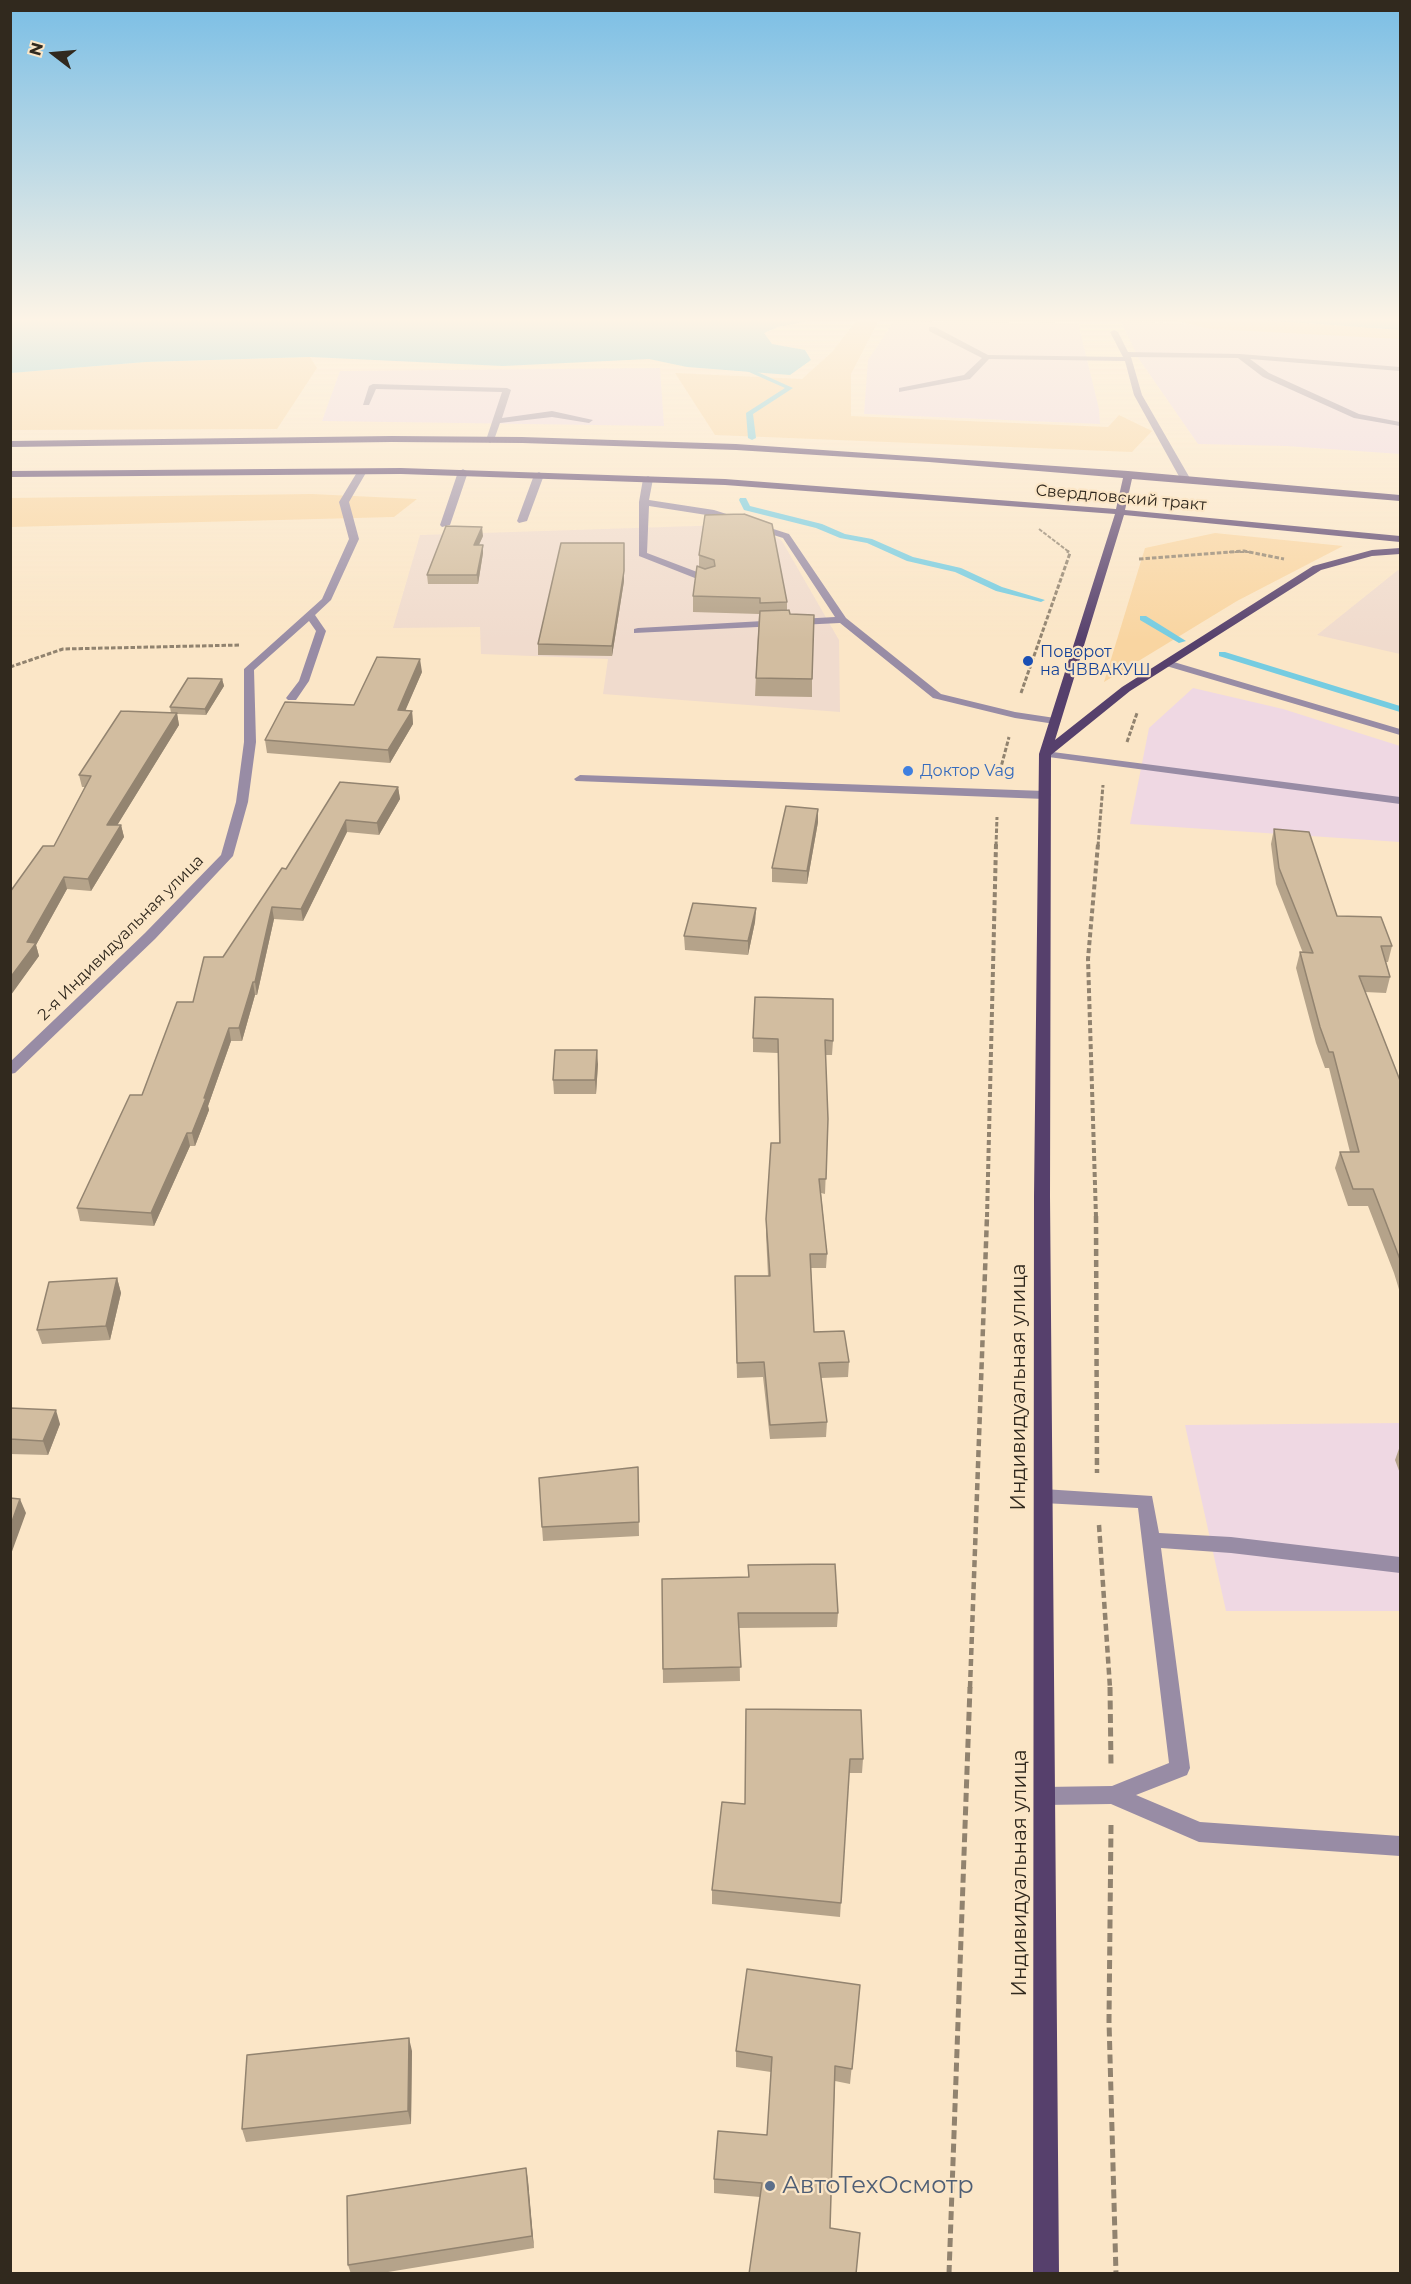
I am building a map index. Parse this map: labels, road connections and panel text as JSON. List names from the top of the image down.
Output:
{
  "streets": {
    "main road": ["Свердловский тракт", "Индивидуальная улица"],
    "street": ["2-я Индивидуальная улица"]
  },
  "crossings": [
    ["Свердловский тракт", "2-я Индивидуальная улица"],
    ["Свердловский тракт", "Индивидуальная улица"]
  ],
  "places": ["Поворот на ЧВВАКУШ", "Доктор Vag", "АвтоТехОсмотр"],
  "north": "left"
}
